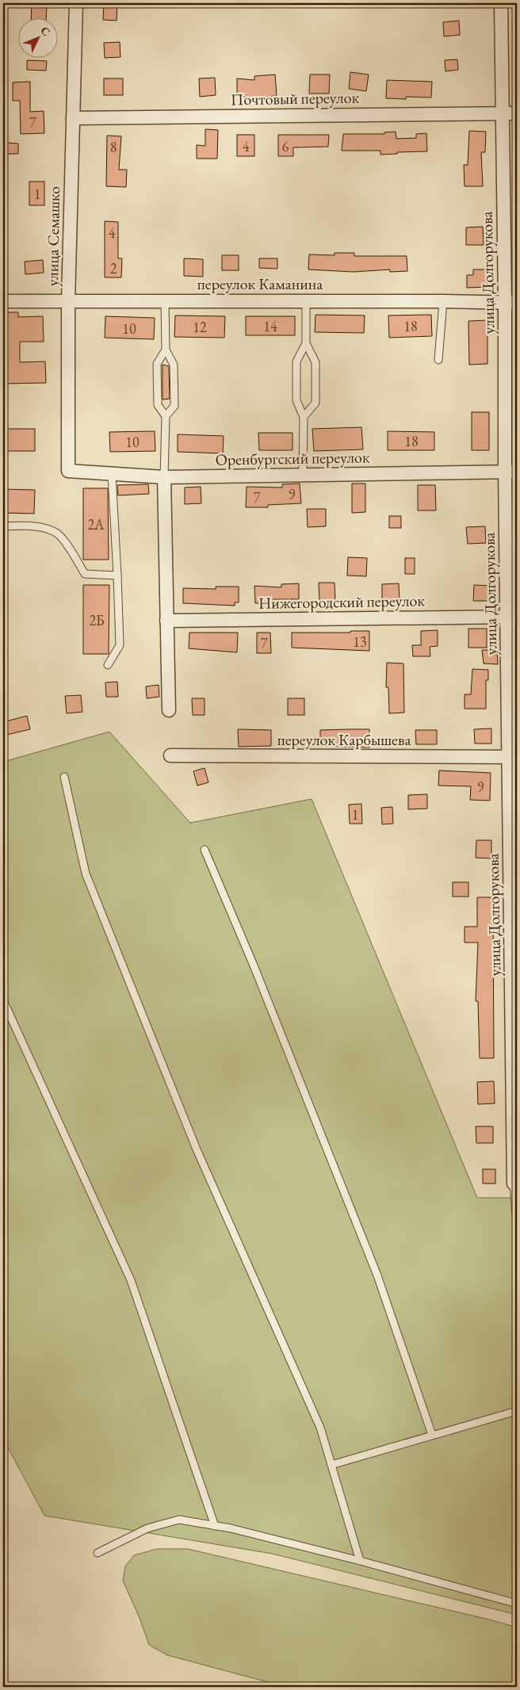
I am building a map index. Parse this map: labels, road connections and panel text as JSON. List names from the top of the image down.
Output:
{
  "streets": {
    "street": [
      "Почтовый переулок",
      "улица Семашко",
      "улица Долгорукова",
      "переулок Каманина",
      "Оренбургский переулок",
      "Нижегородский переулок",
      "переулок Карбышева"
    ]
  },
  "crossings": [
    ["Почтовый переулок", "улица Семашко"],
    ["Почтовый переулок", "улица Долгорукова"],
    ["улица Семашко", "переулок Каманина"],
    ["улица Семашко", "Оренбургский переулок"],
    ["улица Долгорукова", "переулок Каманина"],
    ["улица Долгорукова", "Оренбургский переулок"],
    ["улица Долгорукова", "Нижегородский переулок"],
    ["улица Долгорукова", "переулок Карбышева"]
  ],
  "house_numbers": [
    "7",
    "4",
    "6",
    "8",
    "1",
    "4",
    "2",
    "14",
    "18",
    "12",
    "10",
    "18",
    "10",
    "9",
    "7",
    "2А",
    "2Б",
    "13",
    "7",
    "9",
    "1"
  ],
  "north": "top right"
}
